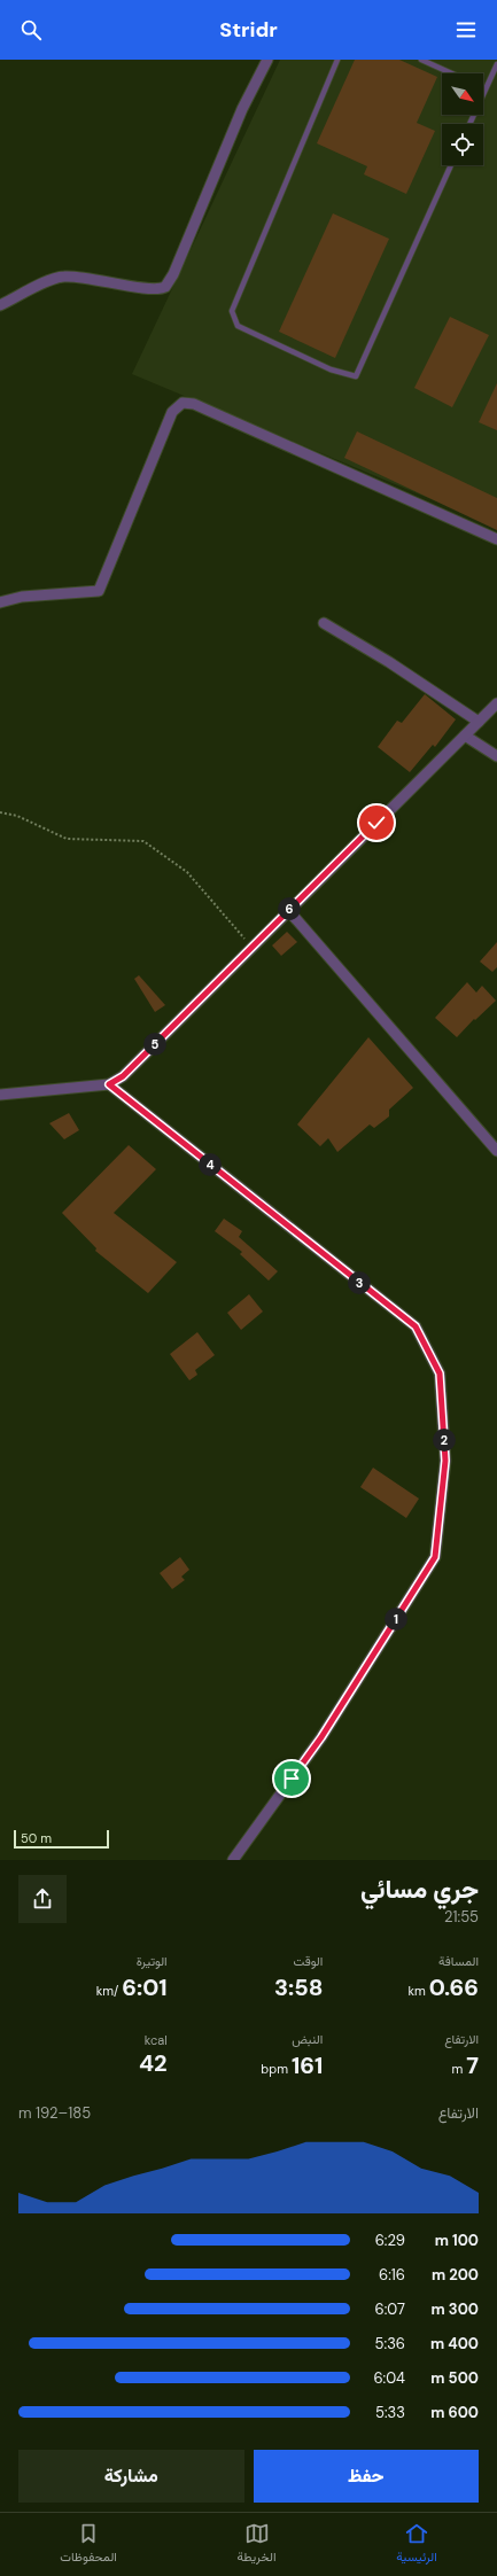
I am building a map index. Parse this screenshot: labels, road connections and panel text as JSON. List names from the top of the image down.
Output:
{
  "scale_bar": "50 m",
  "north": "bottom right",
  "page": {
    "header": "Stridr",
    "pins": [
      "6",
      "5",
      "4",
      "3",
      "2",
      "1"
    ],
    "scale": "50 m",
    "heading": ["جري مسائي", "21:55"],
    "stats": [
      ["المسافة", "0.66 km"],
      ["الوقت", "3:58"],
      ["الوتيرة", "6:01 /km"],
      ["الارتفاع", "7 m"],
      ["النبض", "161 bpm"],
      ["kcal", "42"]
    ],
    "chart": ["الارتفاع", "185–192 m"],
    "list": [
      {
        "name": "100 m",
        "note": "6:29"
      },
      {
        "name": "200 m",
        "note": "6:16"
      },
      {
        "name": "300 m",
        "note": "6:07"
      },
      {
        "name": "400 m",
        "note": "5:36"
      },
      {
        "name": "500 m",
        "note": "6:04"
      },
      {
        "name": "600 m",
        "note": "5:33"
      }
    ],
    "buttons": ["حفظ", "مشاركة"],
    "tabs": ["الرئيسية", "الخريطة", "المحفوظات"]
  }
}
